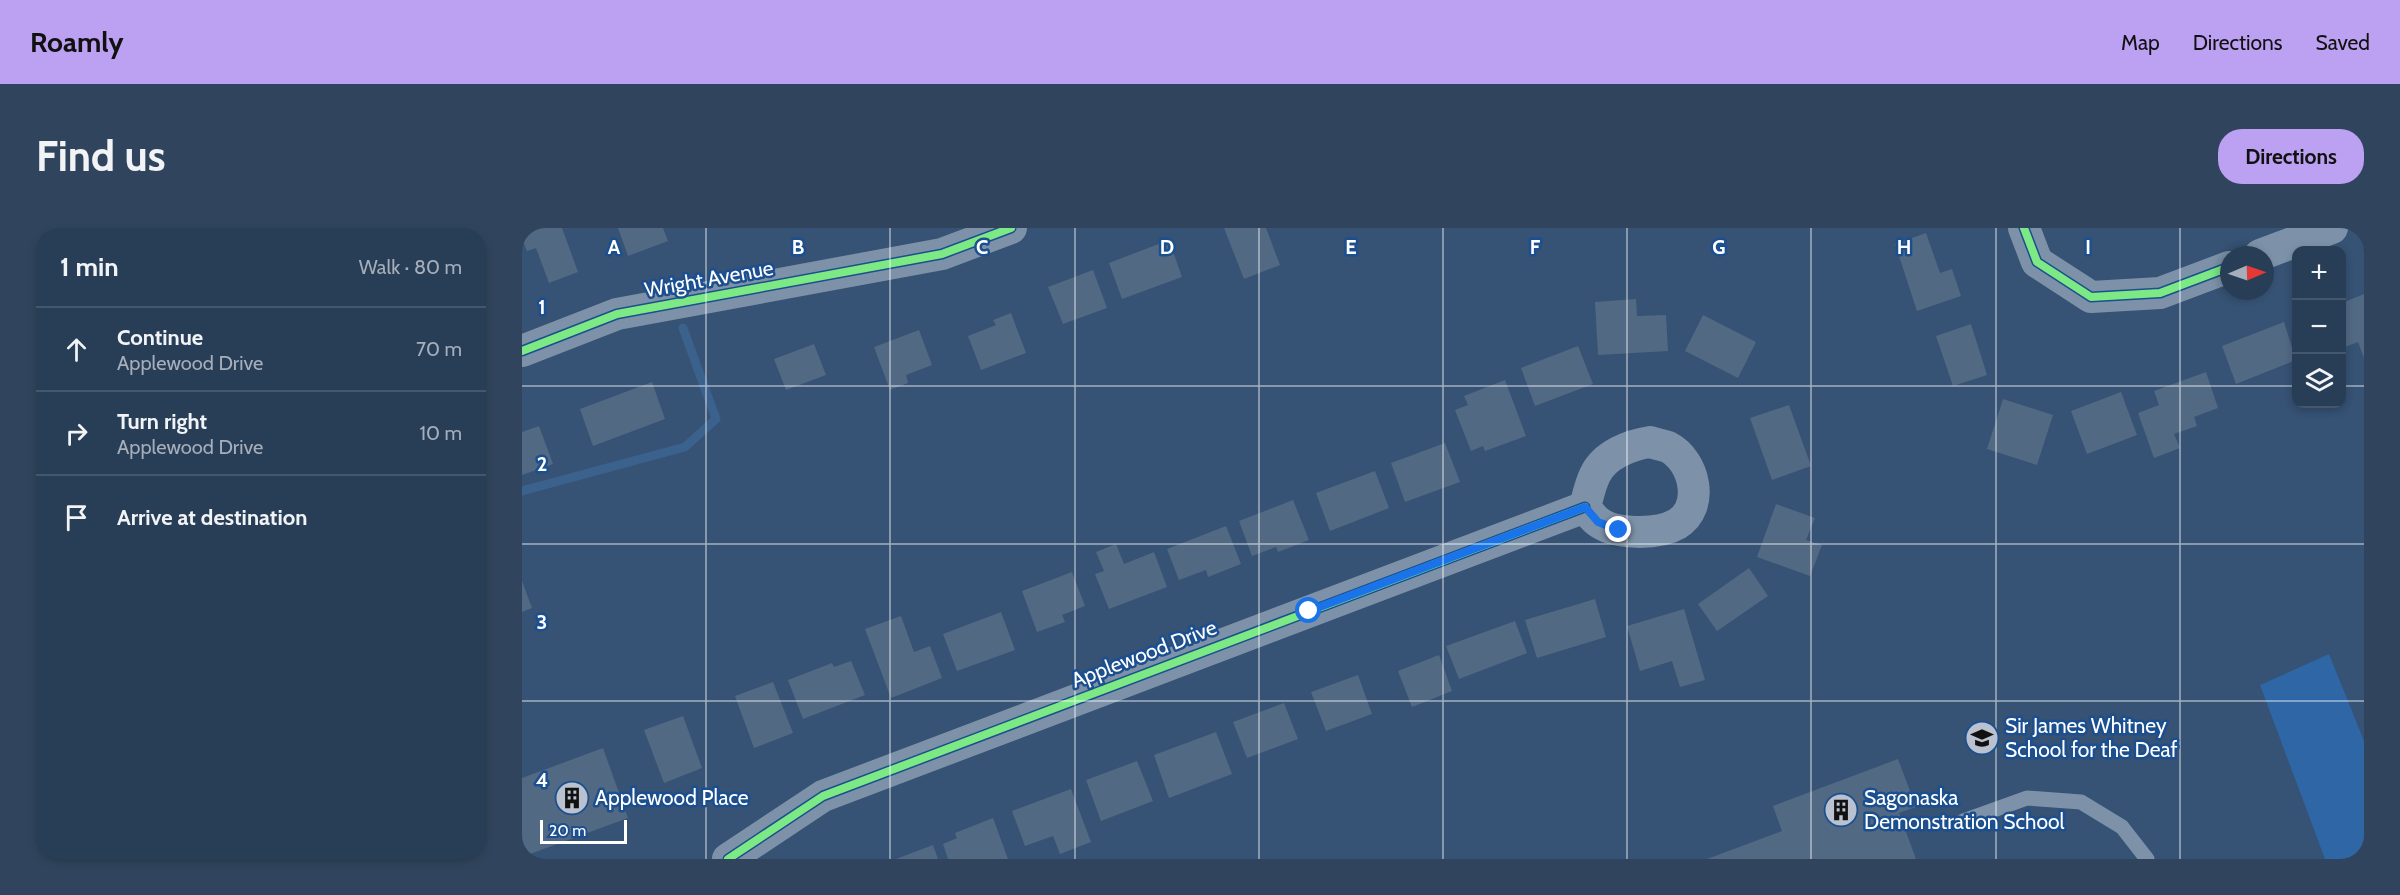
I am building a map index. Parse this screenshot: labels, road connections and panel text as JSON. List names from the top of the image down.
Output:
{
  "streets": {
    "street": ["Wright Avenue", "Applewood Drive"]
  },
  "places": {
    "school or university": ["Sir James Whitney School for the Deaf"],
    "building": ["Applewood Place", "Sagonaska Demonstration School"]
  },
  "scale_bar": "20 m",
  "north": "right",
  "page": {
    "header": "Roamly",
    "nav": ["Map", "Directions", "Saved"],
    "buttons": "Directions",
    "title": "Find us",
    "heading": ["1 min", "Walk · 80 m"],
    "map_buttons": ["+", "−"],
    "list": [
      ["Continue", "Applewood Drive", "70 m"],
      ["Turn right", "Applewood Drive", "10 m"],
      "Arrive at destination"
    ],
    "scale": "20 m"
  },
  "grid": {
    "columns": [
      "A",
      "B",
      "C",
      "D",
      "E",
      "F",
      "G",
      "H",
      "I"
    ],
    "rows": [
      "1",
      "2",
      "3",
      "4"
    ]
  }
}
